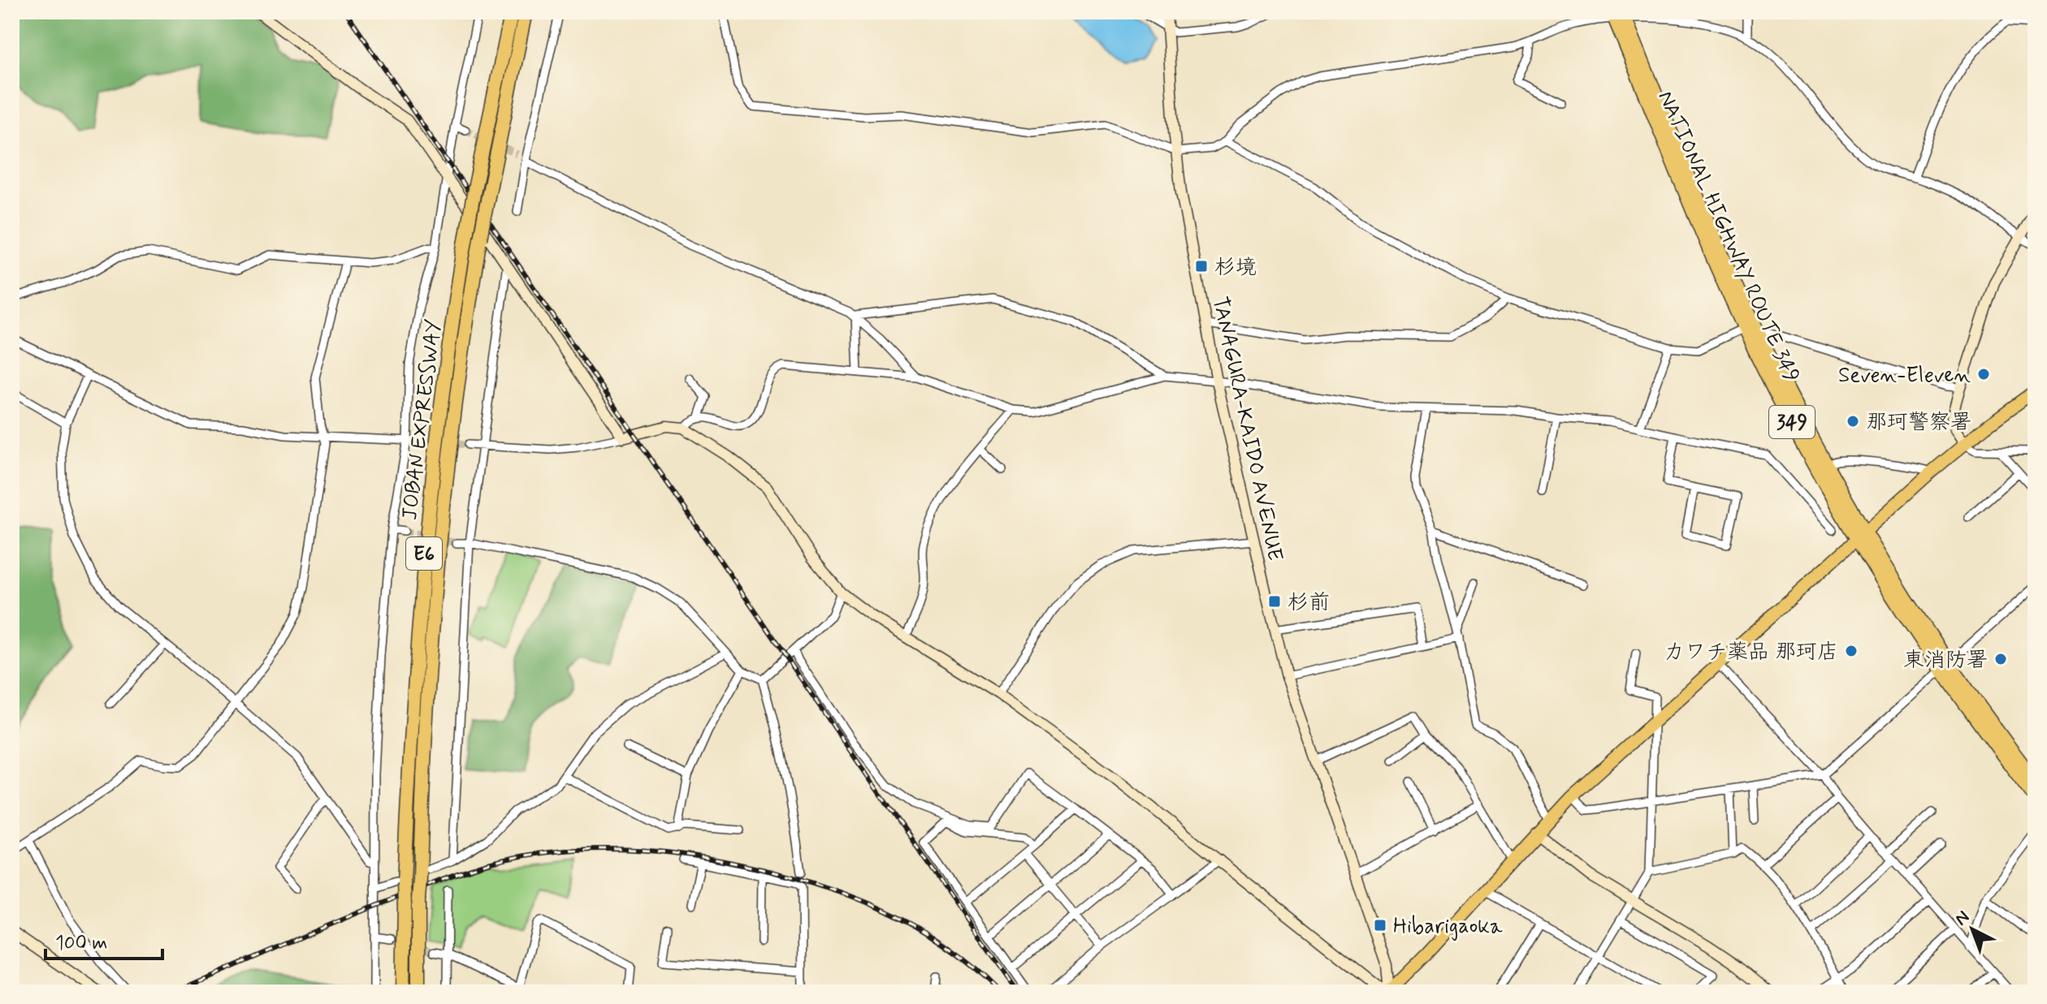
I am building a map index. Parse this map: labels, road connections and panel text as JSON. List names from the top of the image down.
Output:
{
  "streets": {
    "highway": [
      "NATIONAL HIGHWAY ROUTE 349",
      "JOBAN EXPRESSWAY",
      "349",
      "E6"
    ],
    "street": ["TANAGURA-KAIDO AVENUE"]
  },
  "places": {
    "transit": ["杉境", "杉前", "Hibarigaoka"],
    "other": [
      "Seven-Eleven",
      "那珂警察署",
      "カワチ薬品 那珂店",
      "東消防署"
    ]
  },
  "scale_bar": "100 m",
  "north": "top left"
}
